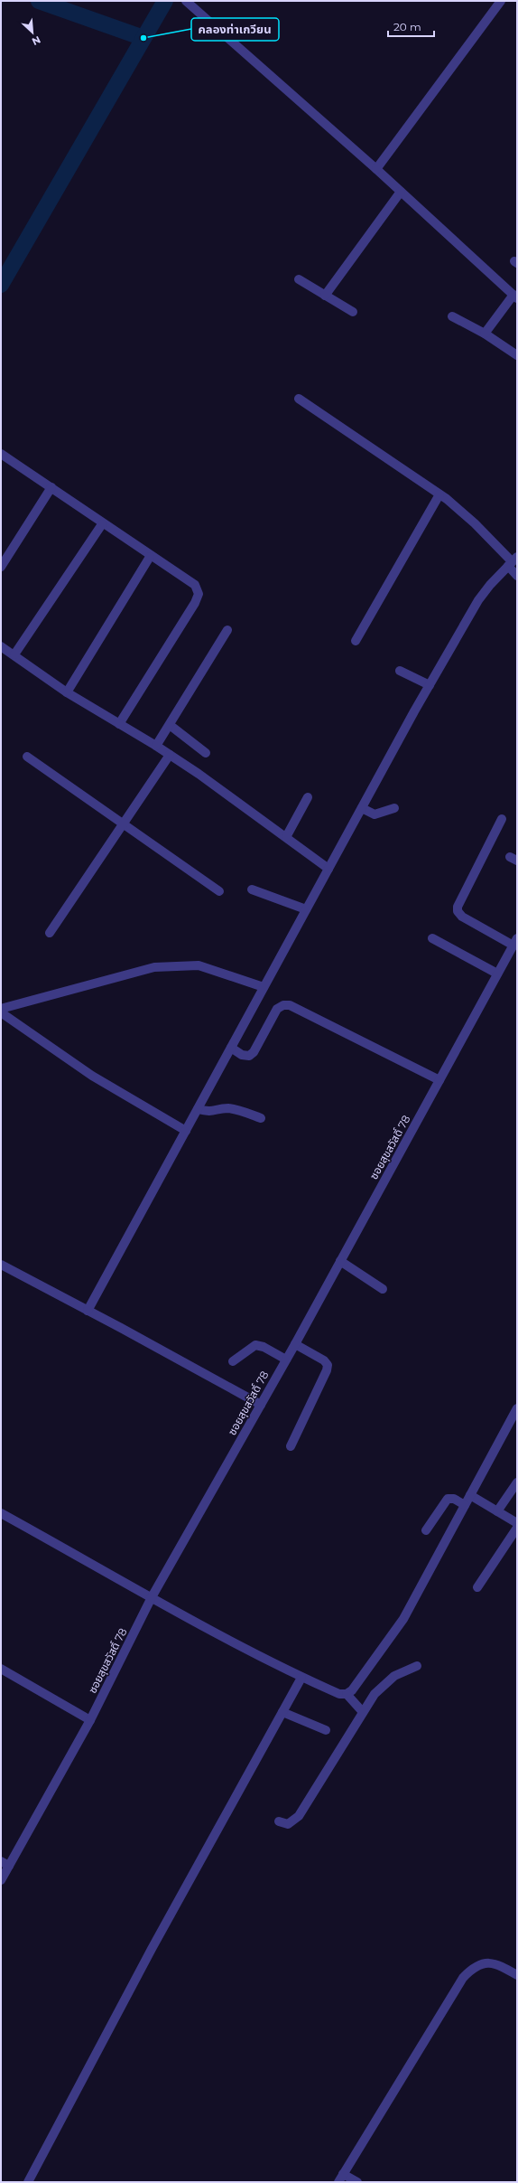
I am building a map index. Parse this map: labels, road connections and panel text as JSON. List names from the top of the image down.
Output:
{
  "streets": {
    "street": ["ซอยสุขสวัสดิ์ 78"]
  },
  "places": ["คลองท่าเกวียน"],
  "scale_bar": "20 m",
  "north": "bottom right"
}
